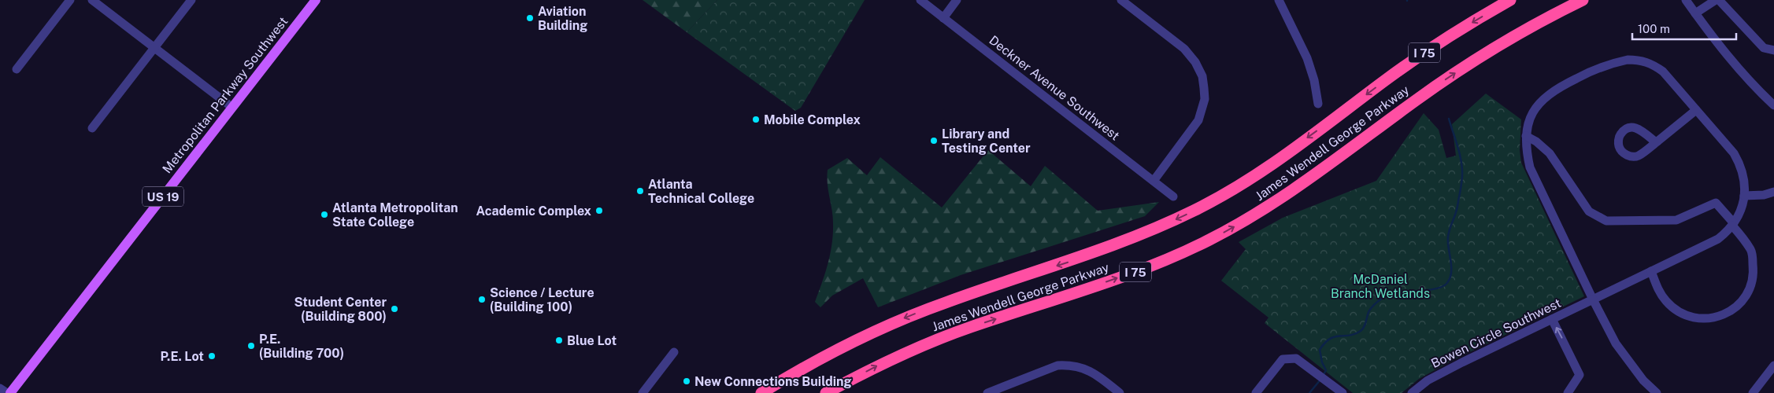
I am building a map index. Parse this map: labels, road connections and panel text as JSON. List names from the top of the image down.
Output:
{
  "streets": {
    "highway": ["I 75", "James Wendell George Parkway"],
    "main road": ["Metropolitan Parkway Southwest", "US 19"],
    "street": ["Deckner Avenue Southwest", "Bowen Circle Southwest"]
  },
  "parks": ["McDaniel Branch Wetlands"],
  "places": [
    "Aviation Building",
    "Mobile Complex",
    "Library and Testing Center",
    "Atlanta Technical College",
    "Academic Complex",
    "Atlanta Metropolitan State College",
    "Science / Lecture (Building 100)",
    "Student Center (Building 800)",
    "Blue Lot",
    "P.E. (Building 700)",
    "P.E. Lot",
    "New Connections Building"
  ],
  "scale_bar": "100 m"
}
